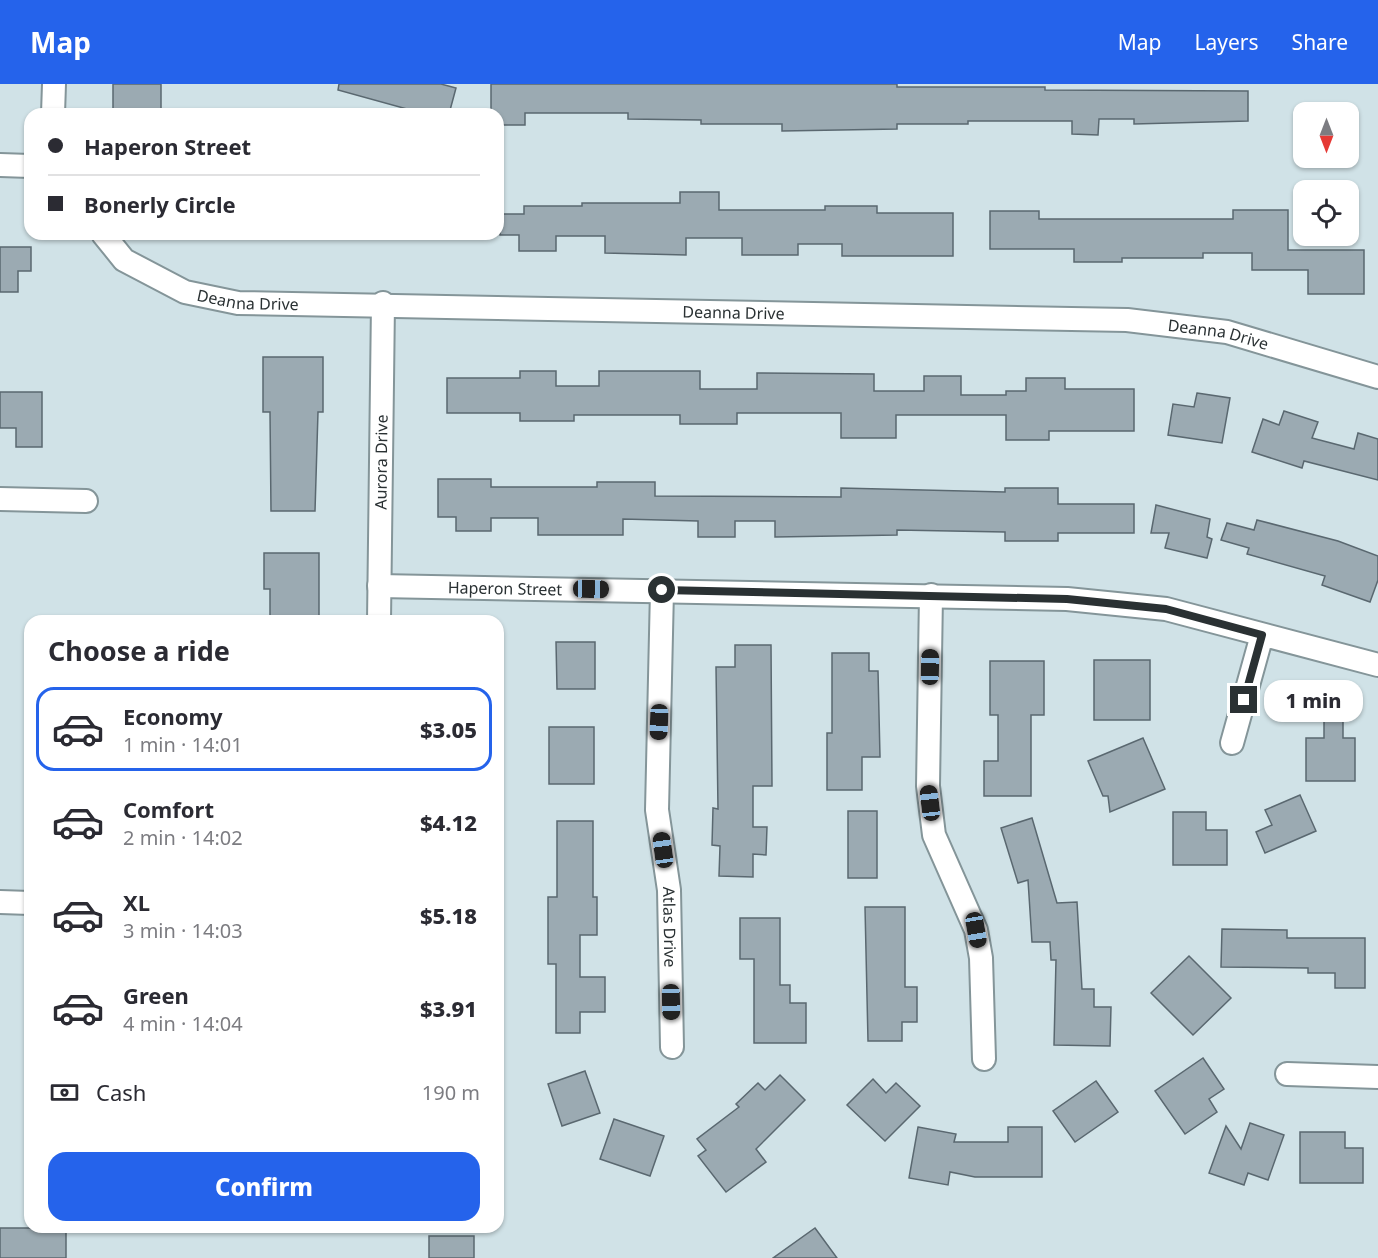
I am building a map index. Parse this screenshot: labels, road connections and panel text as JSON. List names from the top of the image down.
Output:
{
  "streets": {
    "street": [
      "Deanna Drive",
      "Aurora Drive",
      "Haperon Street",
      "Atlas Drive"
    ]
  },
  "crossings": [
    ["Deanna Drive", "Aurora Drive"],
    ["Aurora Drive", "Haperon Street"],
    ["Haperon Street", "Atlas Drive"]
  ],
  "north": "bottom",
  "page": {
    "header": "Map",
    "nav": ["Map", "Layers", "Share"],
    "banner": ["Haperon Street", "Bonerly Circle"],
    "heading": "Choose a ride",
    "bubble": "1 min",
    "list": [
      {
        "name": "Economy",
        "note": "1 min · 14:01",
        "value": "$3.05"
      },
      {
        "name": "Comfort",
        "note": "2 min · 14:02",
        "value": "$4.12"
      },
      {
        "name": "XL",
        "note": "3 min · 14:03",
        "value": "$5.18"
      },
      {
        "name": "Green",
        "note": "4 min · 14:04",
        "value": "$3.91"
      }
    ],
    "pay": ["Cash", "190 m"],
    "buttons": "Confirm"
  }
}
